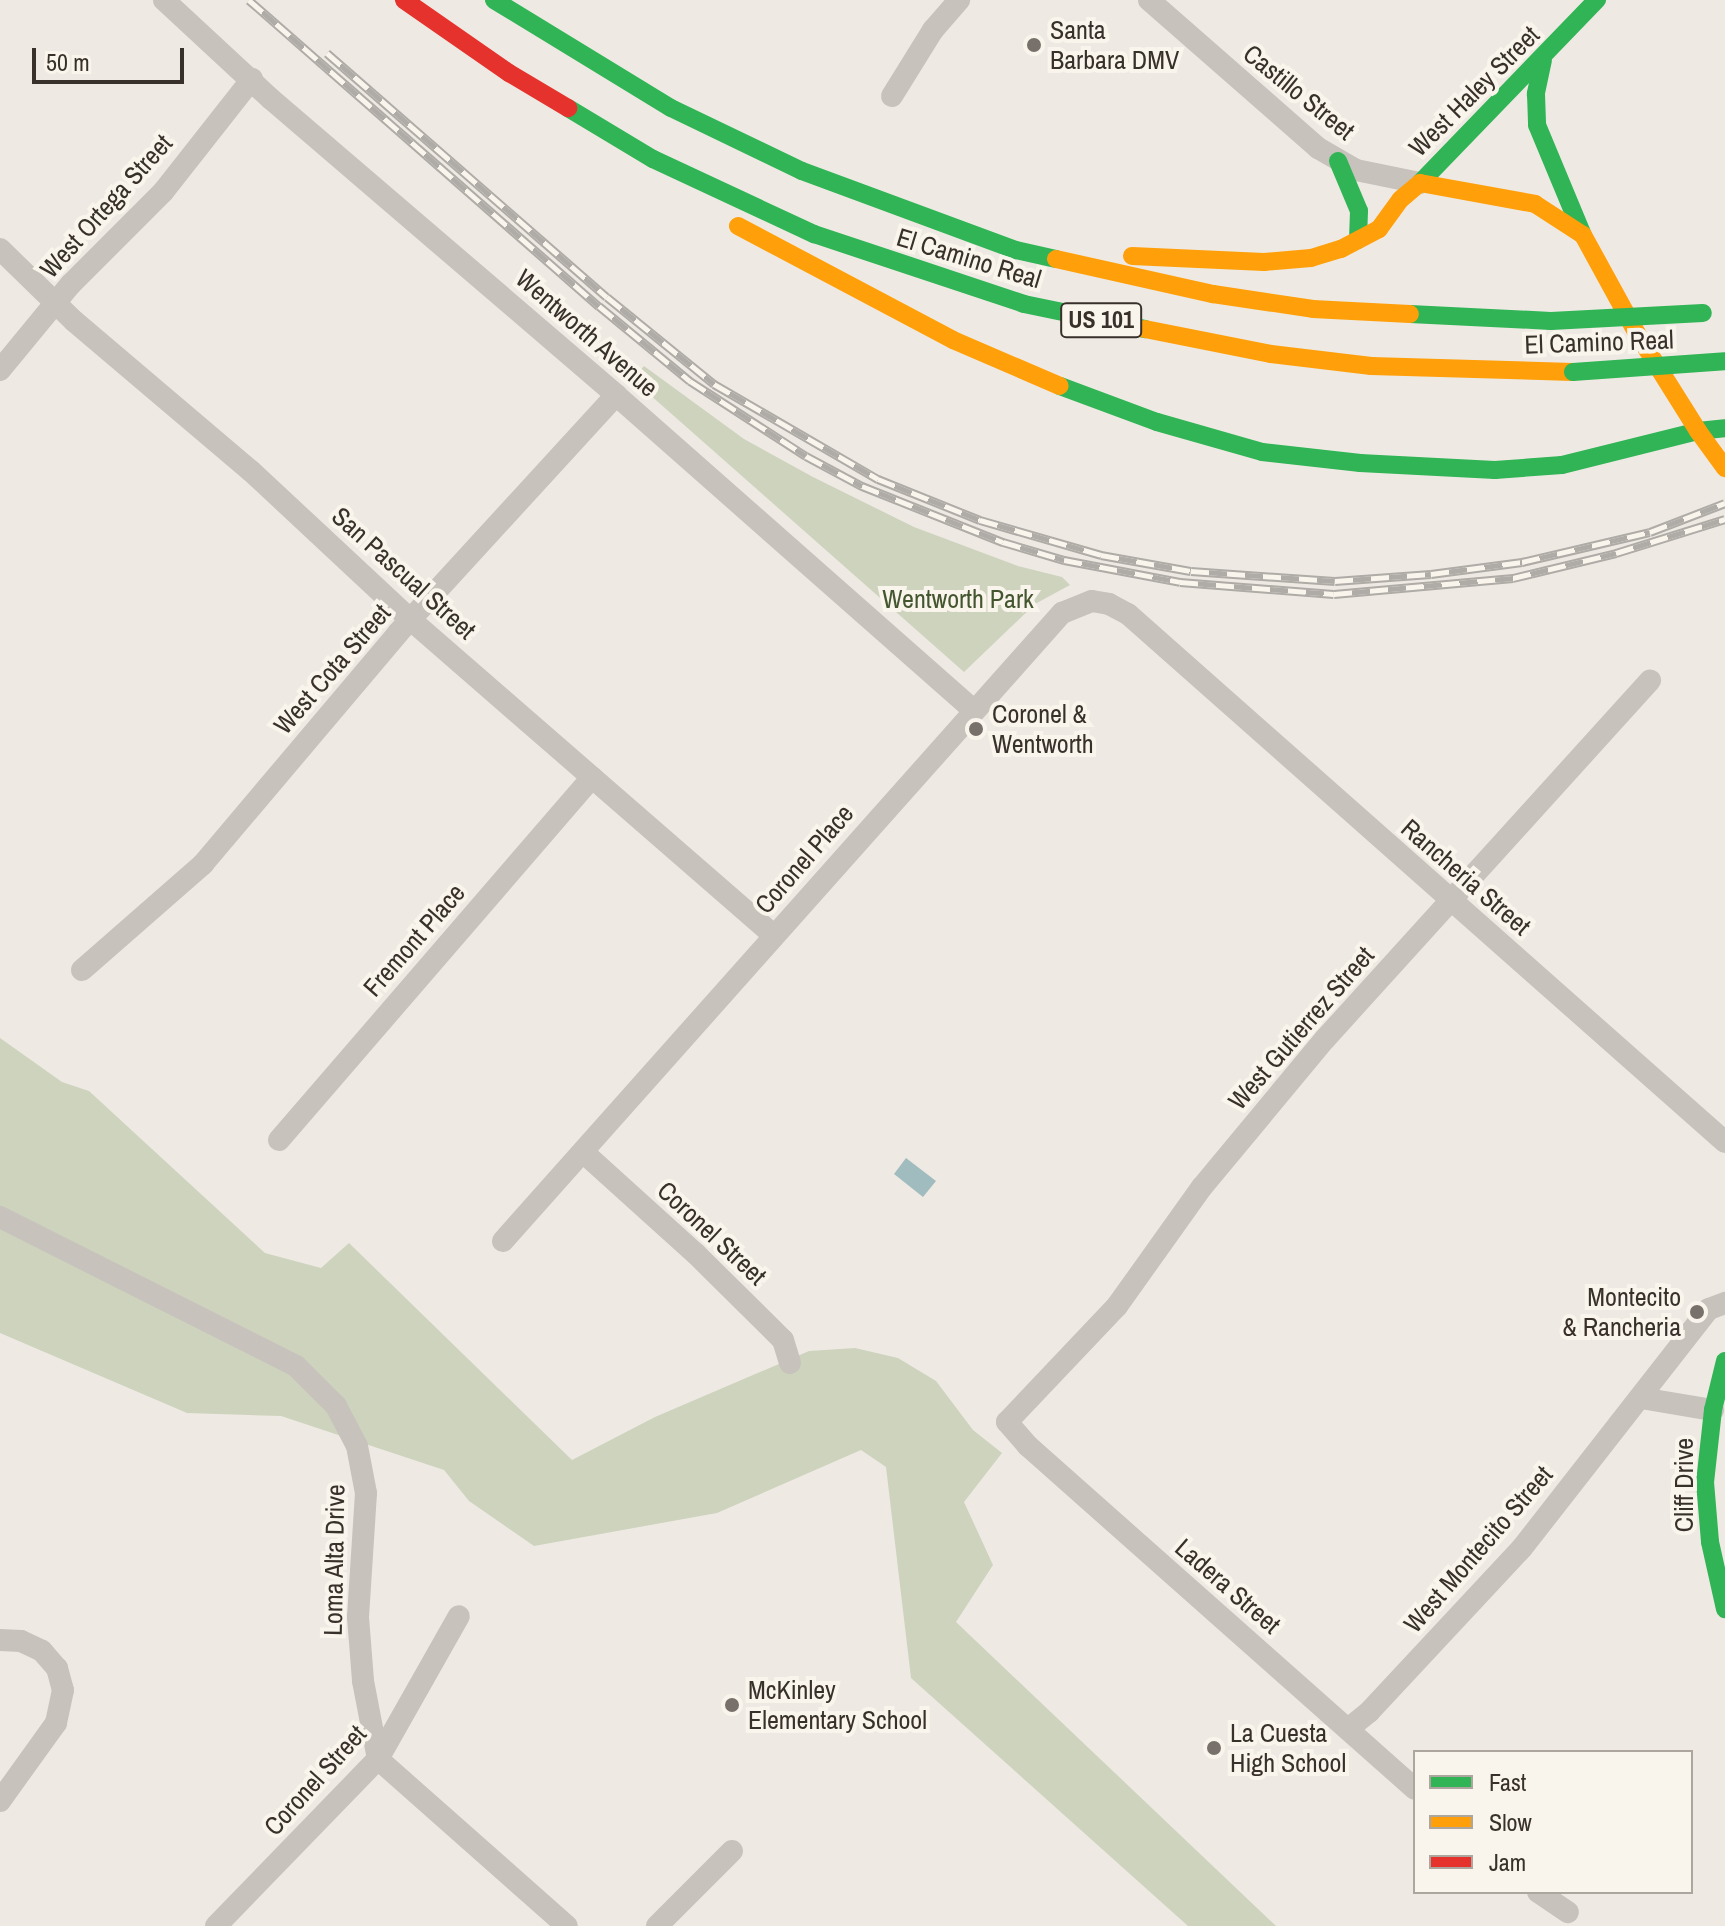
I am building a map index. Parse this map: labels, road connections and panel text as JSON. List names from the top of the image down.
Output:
{
  "streets": {
    "main road": [
      "West Haley Street",
      "Castillo Street",
      "El Camino Real",
      "US 101",
      "Cliff Drive"
    ],
    "street": [
      "West Ortega Street",
      "Wentworth Avenue",
      "San Pascual Street",
      "West Cota Street",
      "Coronel Place",
      "Rancheria Street",
      "Fremont Place",
      "West Gutierrez Street",
      "Coronel Street",
      "West Montecito Street",
      "Loma Alta Drive",
      "Ladera Street"
    ]
  },
  "crossings": [
    ["West Haley Street", "Castillo Street"],
    ["West Haley Street", "El Camino Real"],
    ["West Ortega Street", "Wentworth Avenue"],
    ["West Ortega Street", "San Pascual Street"],
    ["Wentworth Avenue", "West Cota Street"],
    ["Wentworth Avenue", "Coronel Place"],
    ["San Pascual Street", "West Cota Street"],
    ["San Pascual Street", "Coronel Place"],
    ["San Pascual Street", "Fremont Place"],
    ["Coronel Place", "Rancheria Street"],
    ["Coronel Place", "Coronel Street"],
    ["Rancheria Street", "West Gutierrez Street"],
    ["West Gutierrez Street", "Ladera Street"],
    ["Coronel Street", "Loma Alta Drive"],
    ["West Montecito Street", "Ladera Street"]
  ],
  "parks": ["Wentworth Park"],
  "places": [
    "Santa Barbara DMV",
    "Coronel & Wentworth",
    "Montecito & Rancheria",
    "McKinley Elementary School",
    "La Cuesta High School"
  ],
  "legend": ["Fast", "Slow", "Jam"],
  "scale_bar": "50 m"
}
